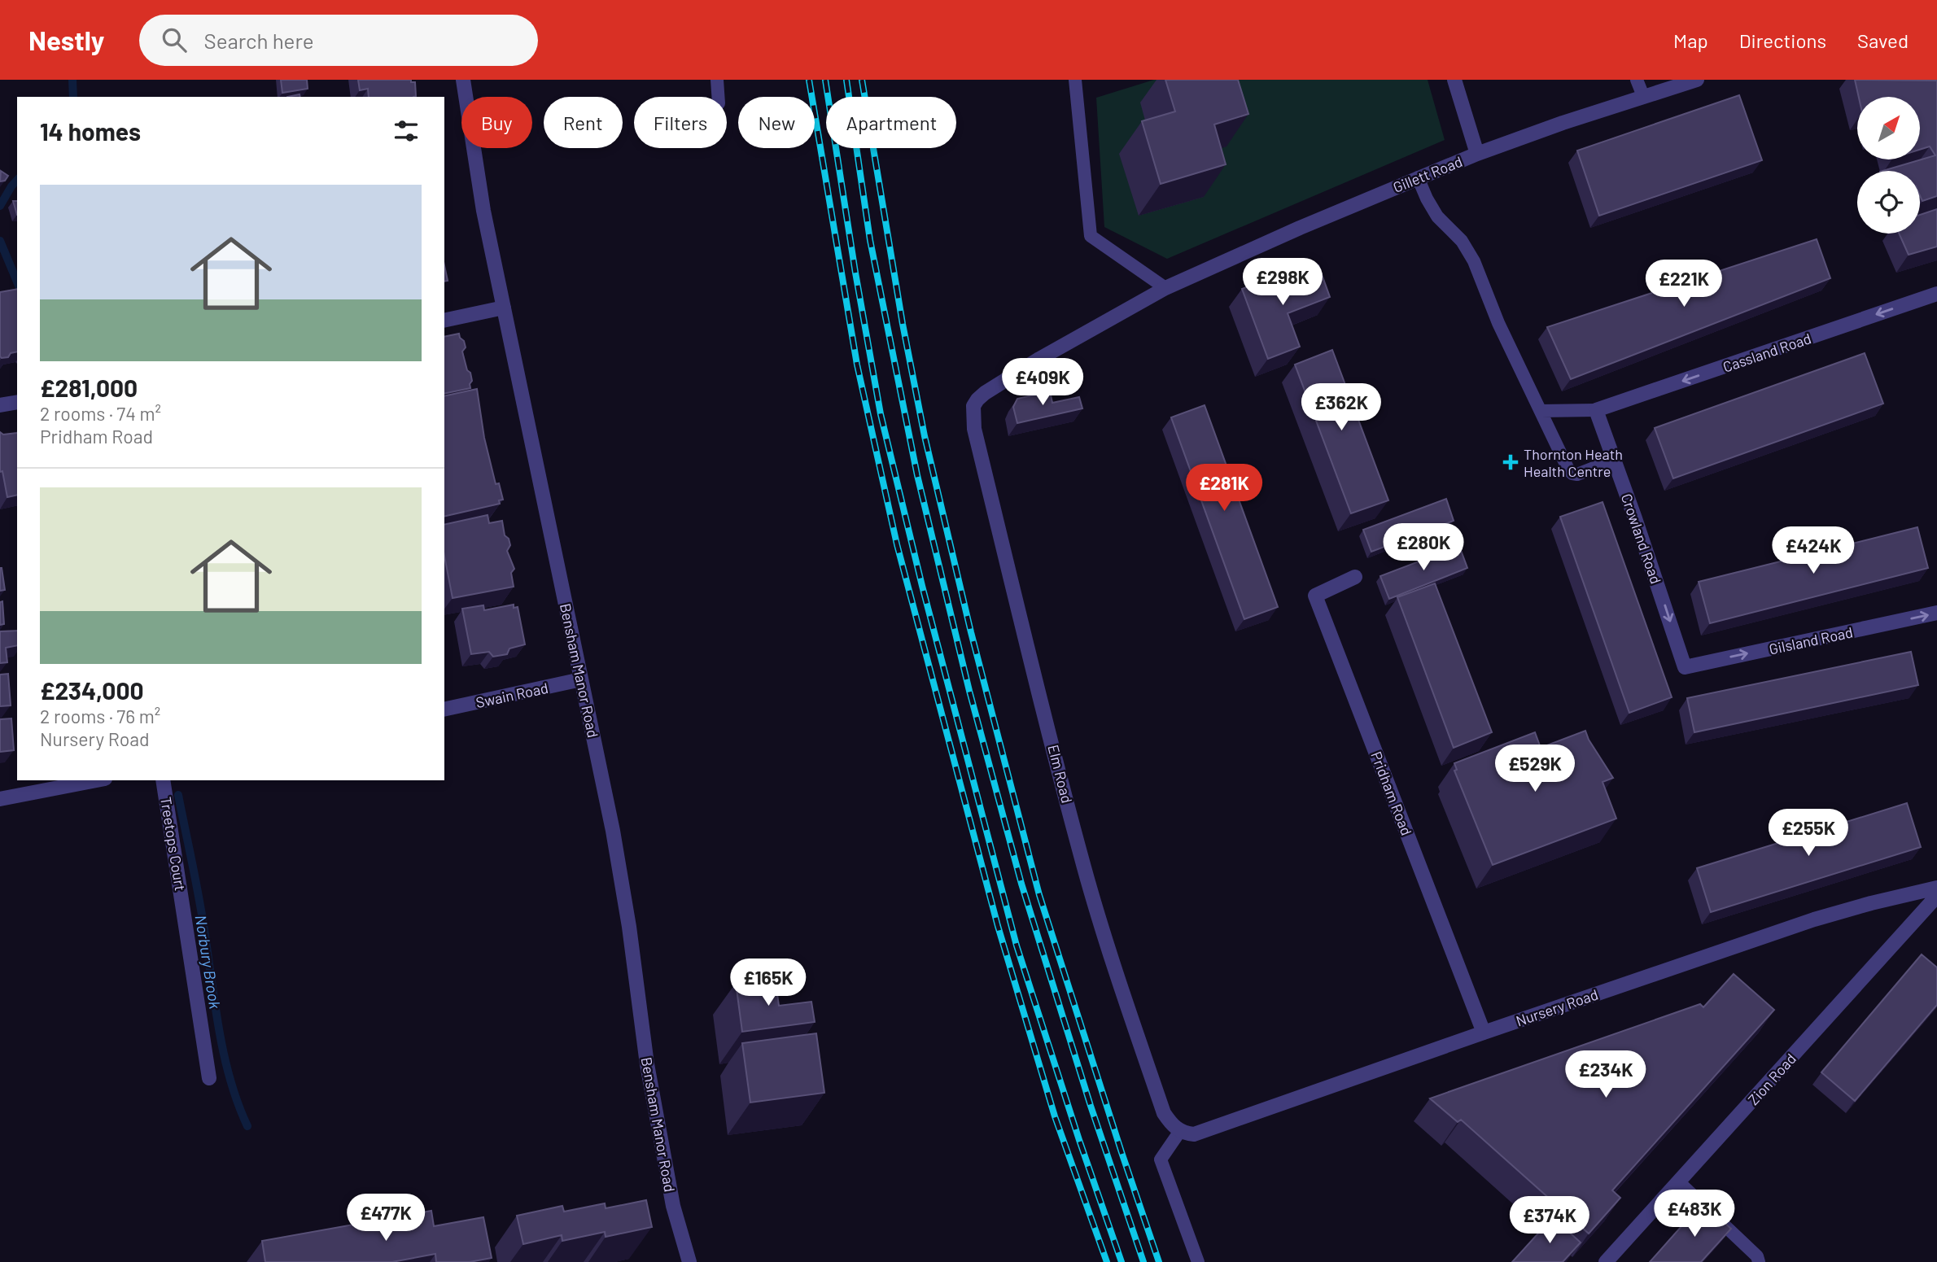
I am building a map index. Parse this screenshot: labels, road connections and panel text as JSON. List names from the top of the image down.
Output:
{
  "streets": {
    "street": [
      "Gillett Road",
      "Cassland Road",
      "Crowland Road",
      "Gilsland Road",
      "Bensham Manor Road",
      "Swain Road",
      "Elm Road",
      "Pridham Road",
      "Treetops Court",
      "Nursery Road",
      "Zion Road"
    ]
  },
  "crossings": [
    ["Gillett Road", "Elm Road"],
    ["Cassland Road", "Crowland Road"],
    ["Crowland Road", "Gilsland Road"],
    ["Bensham Manor Road", "Swain Road"],
    ["Elm Road", "Nursery Road"],
    ["Pridham Road", "Nursery Road"]
  ],
  "one_way": ["Cassland Road", "Crowland Road", "Gilsland Road"],
  "water": ["Norbury Brook"],
  "places": {
    "health": ["Thornton Heath Health Centre"]
  },
  "north": "top right",
  "page": {
    "header": "Nestly",
    "search": "Search here",
    "nav": ["Map", "Directions", "Saved"],
    "chip": [
      "Buy",
      "Rent",
      "Filters",
      "New",
      "Apartment"
    ],
    "heading": "14 homes",
    "list": [
      {
        "name": "£281,000",
        "note": "2 rooms · 74 m² · Pridham Road"
      },
      {
        "name": "£234,000",
        "note": "2 rooms · 76 m² · Nursery Road"
      }
    ],
    "price": [
      "£298K",
      "£221K",
      "£409K",
      "£362K",
      "£281K",
      "£280K",
      "£424K",
      "£529K",
      "£255K",
      "£165K",
      "£234K",
      "£483K",
      "£477K",
      "£374K"
    ]
  }
}
